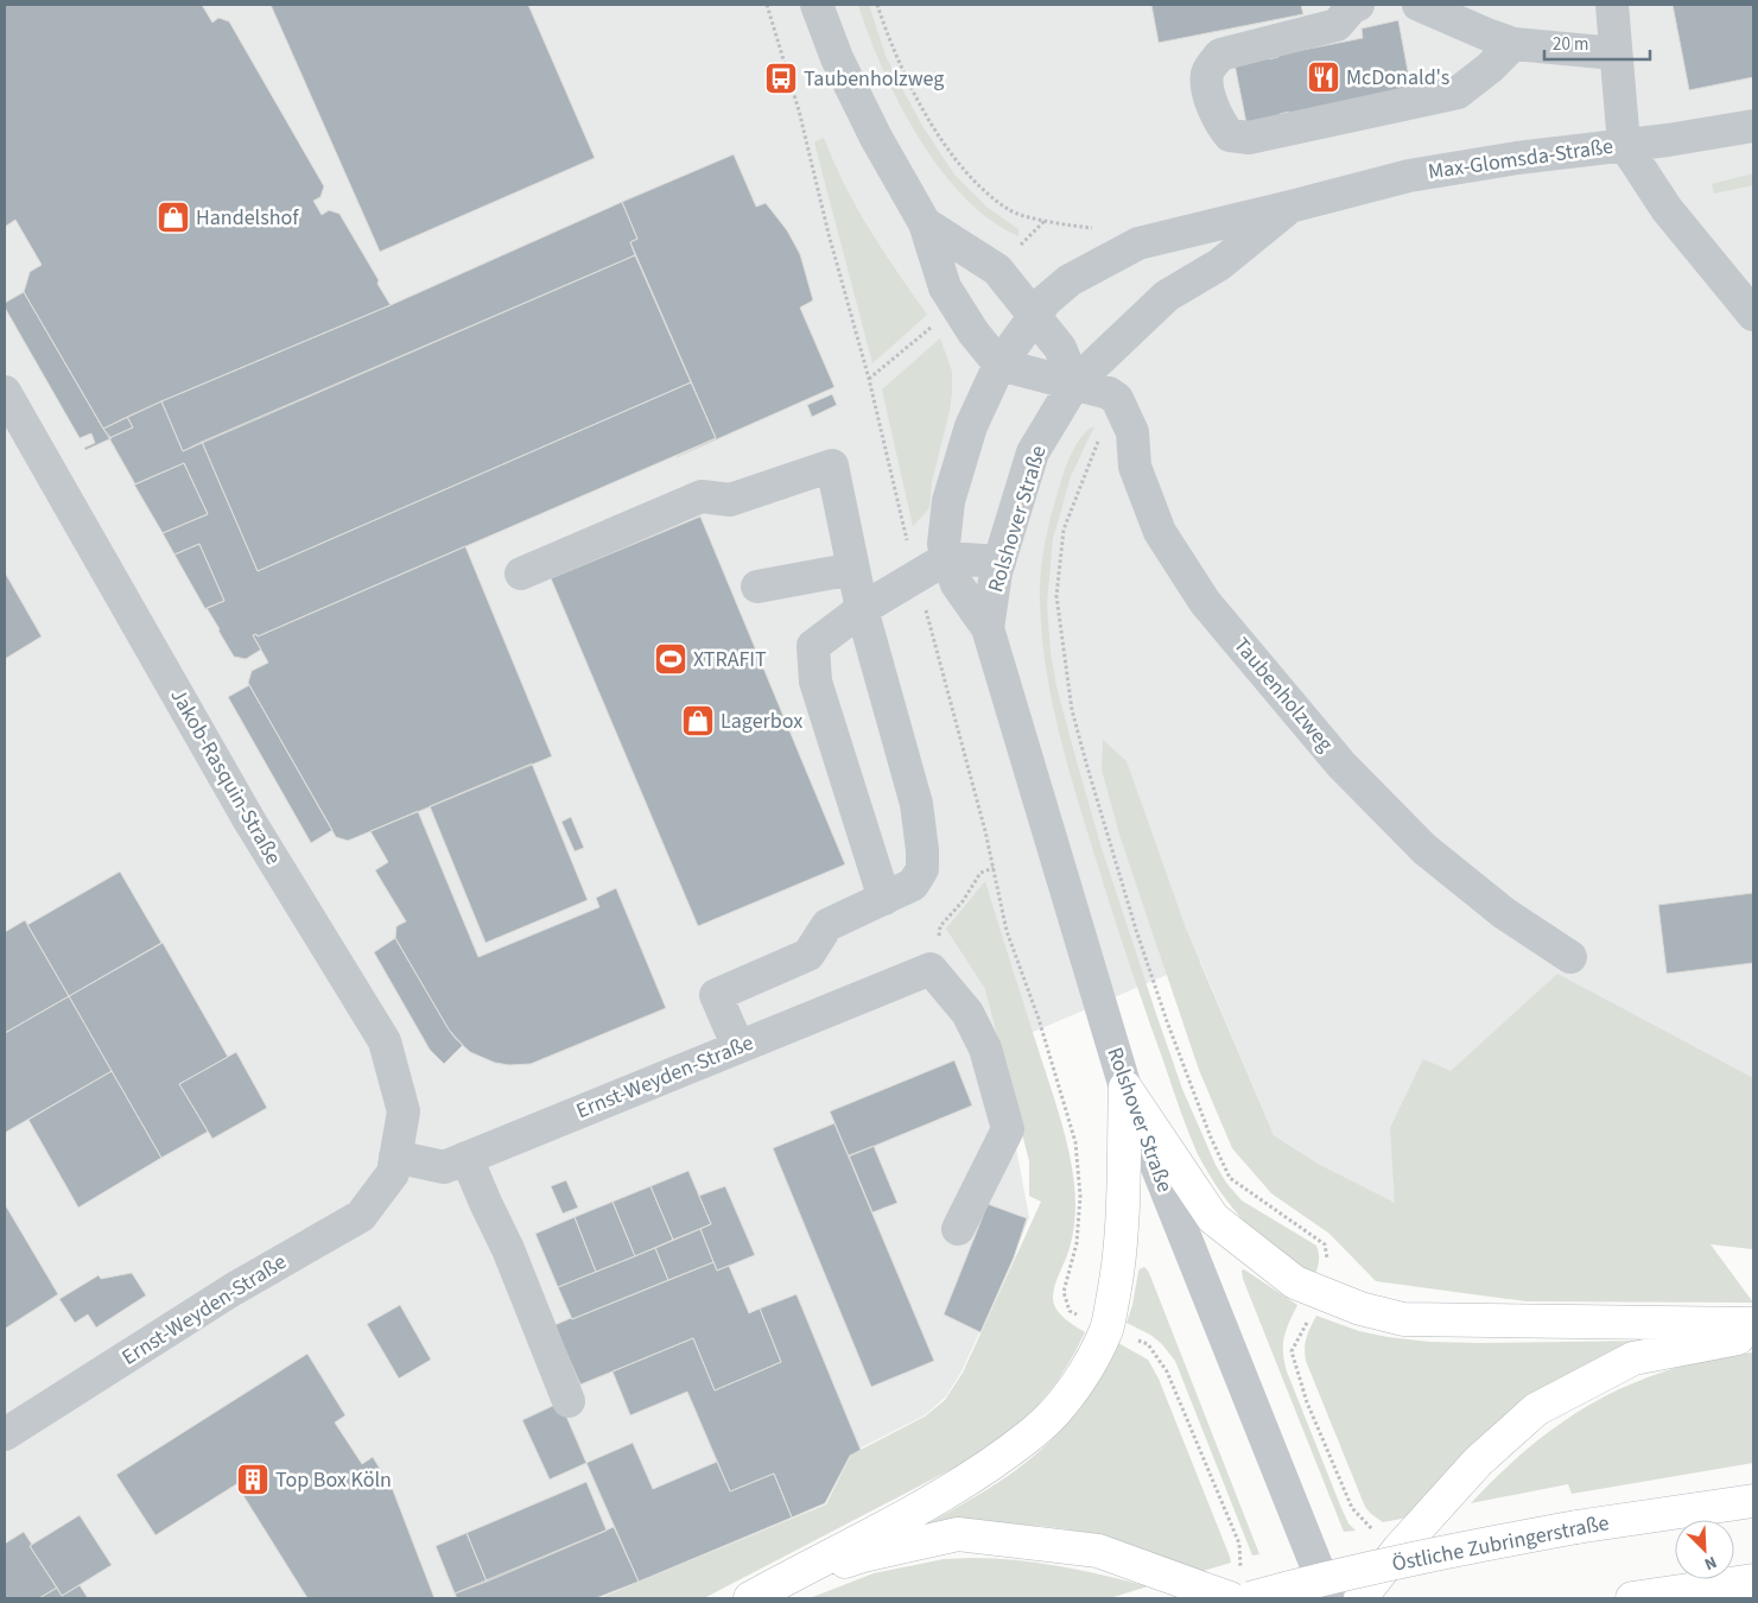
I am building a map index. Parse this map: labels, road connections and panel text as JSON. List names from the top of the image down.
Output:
{
  "streets": {
    "highway": ["Östliche Zubringerstraße"],
    "street": [
      "Max-Glomsda-Straße",
      "Rolshover Straße",
      "Taubenholzweg",
      "Jakob-Rasquin-Straße",
      "Ernst-Weyden-Straße"
    ]
  },
  "crossings": [
    ["Max-Glomsda-Straße", "Rolshover Straße"],
    ["Jakob-Rasquin-Straße", "Ernst-Weyden-Straße"]
  ],
  "places": {
    "restaurant": ["McDonald's"],
    "bus stop": ["Taubenholzweg"],
    "shop": ["Handelshof", "Lagerbox"],
    "sports": ["XTRAFIT"],
    "building": ["Top Box Köln"]
  },
  "scale_bar": "20 m",
  "north": "bottom right"
}
